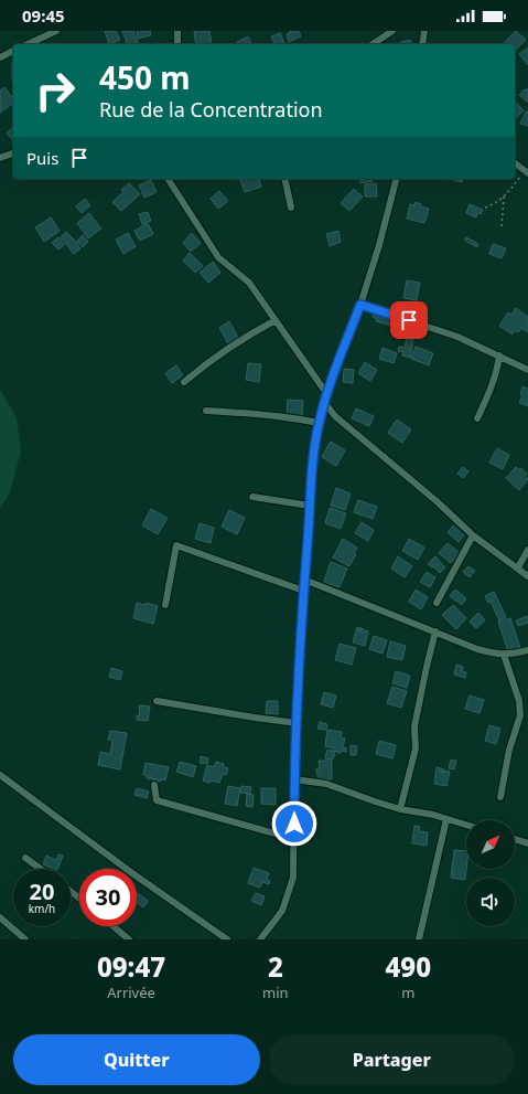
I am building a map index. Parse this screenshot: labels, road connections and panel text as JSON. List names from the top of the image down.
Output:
{
  "north": "top right",
  "page": {
    "status": "09:45",
    "turn": ["450 m", "Rue de la Concentration"],
    "then": "Puis",
    "speed": "20 km/h",
    "limit": "30",
    "eta": [
      "09:47",
      "Arrivée",
      "2",
      "min",
      "490",
      "m"
    ],
    "buttons": ["Quitter", "Partager"]
  }
}
